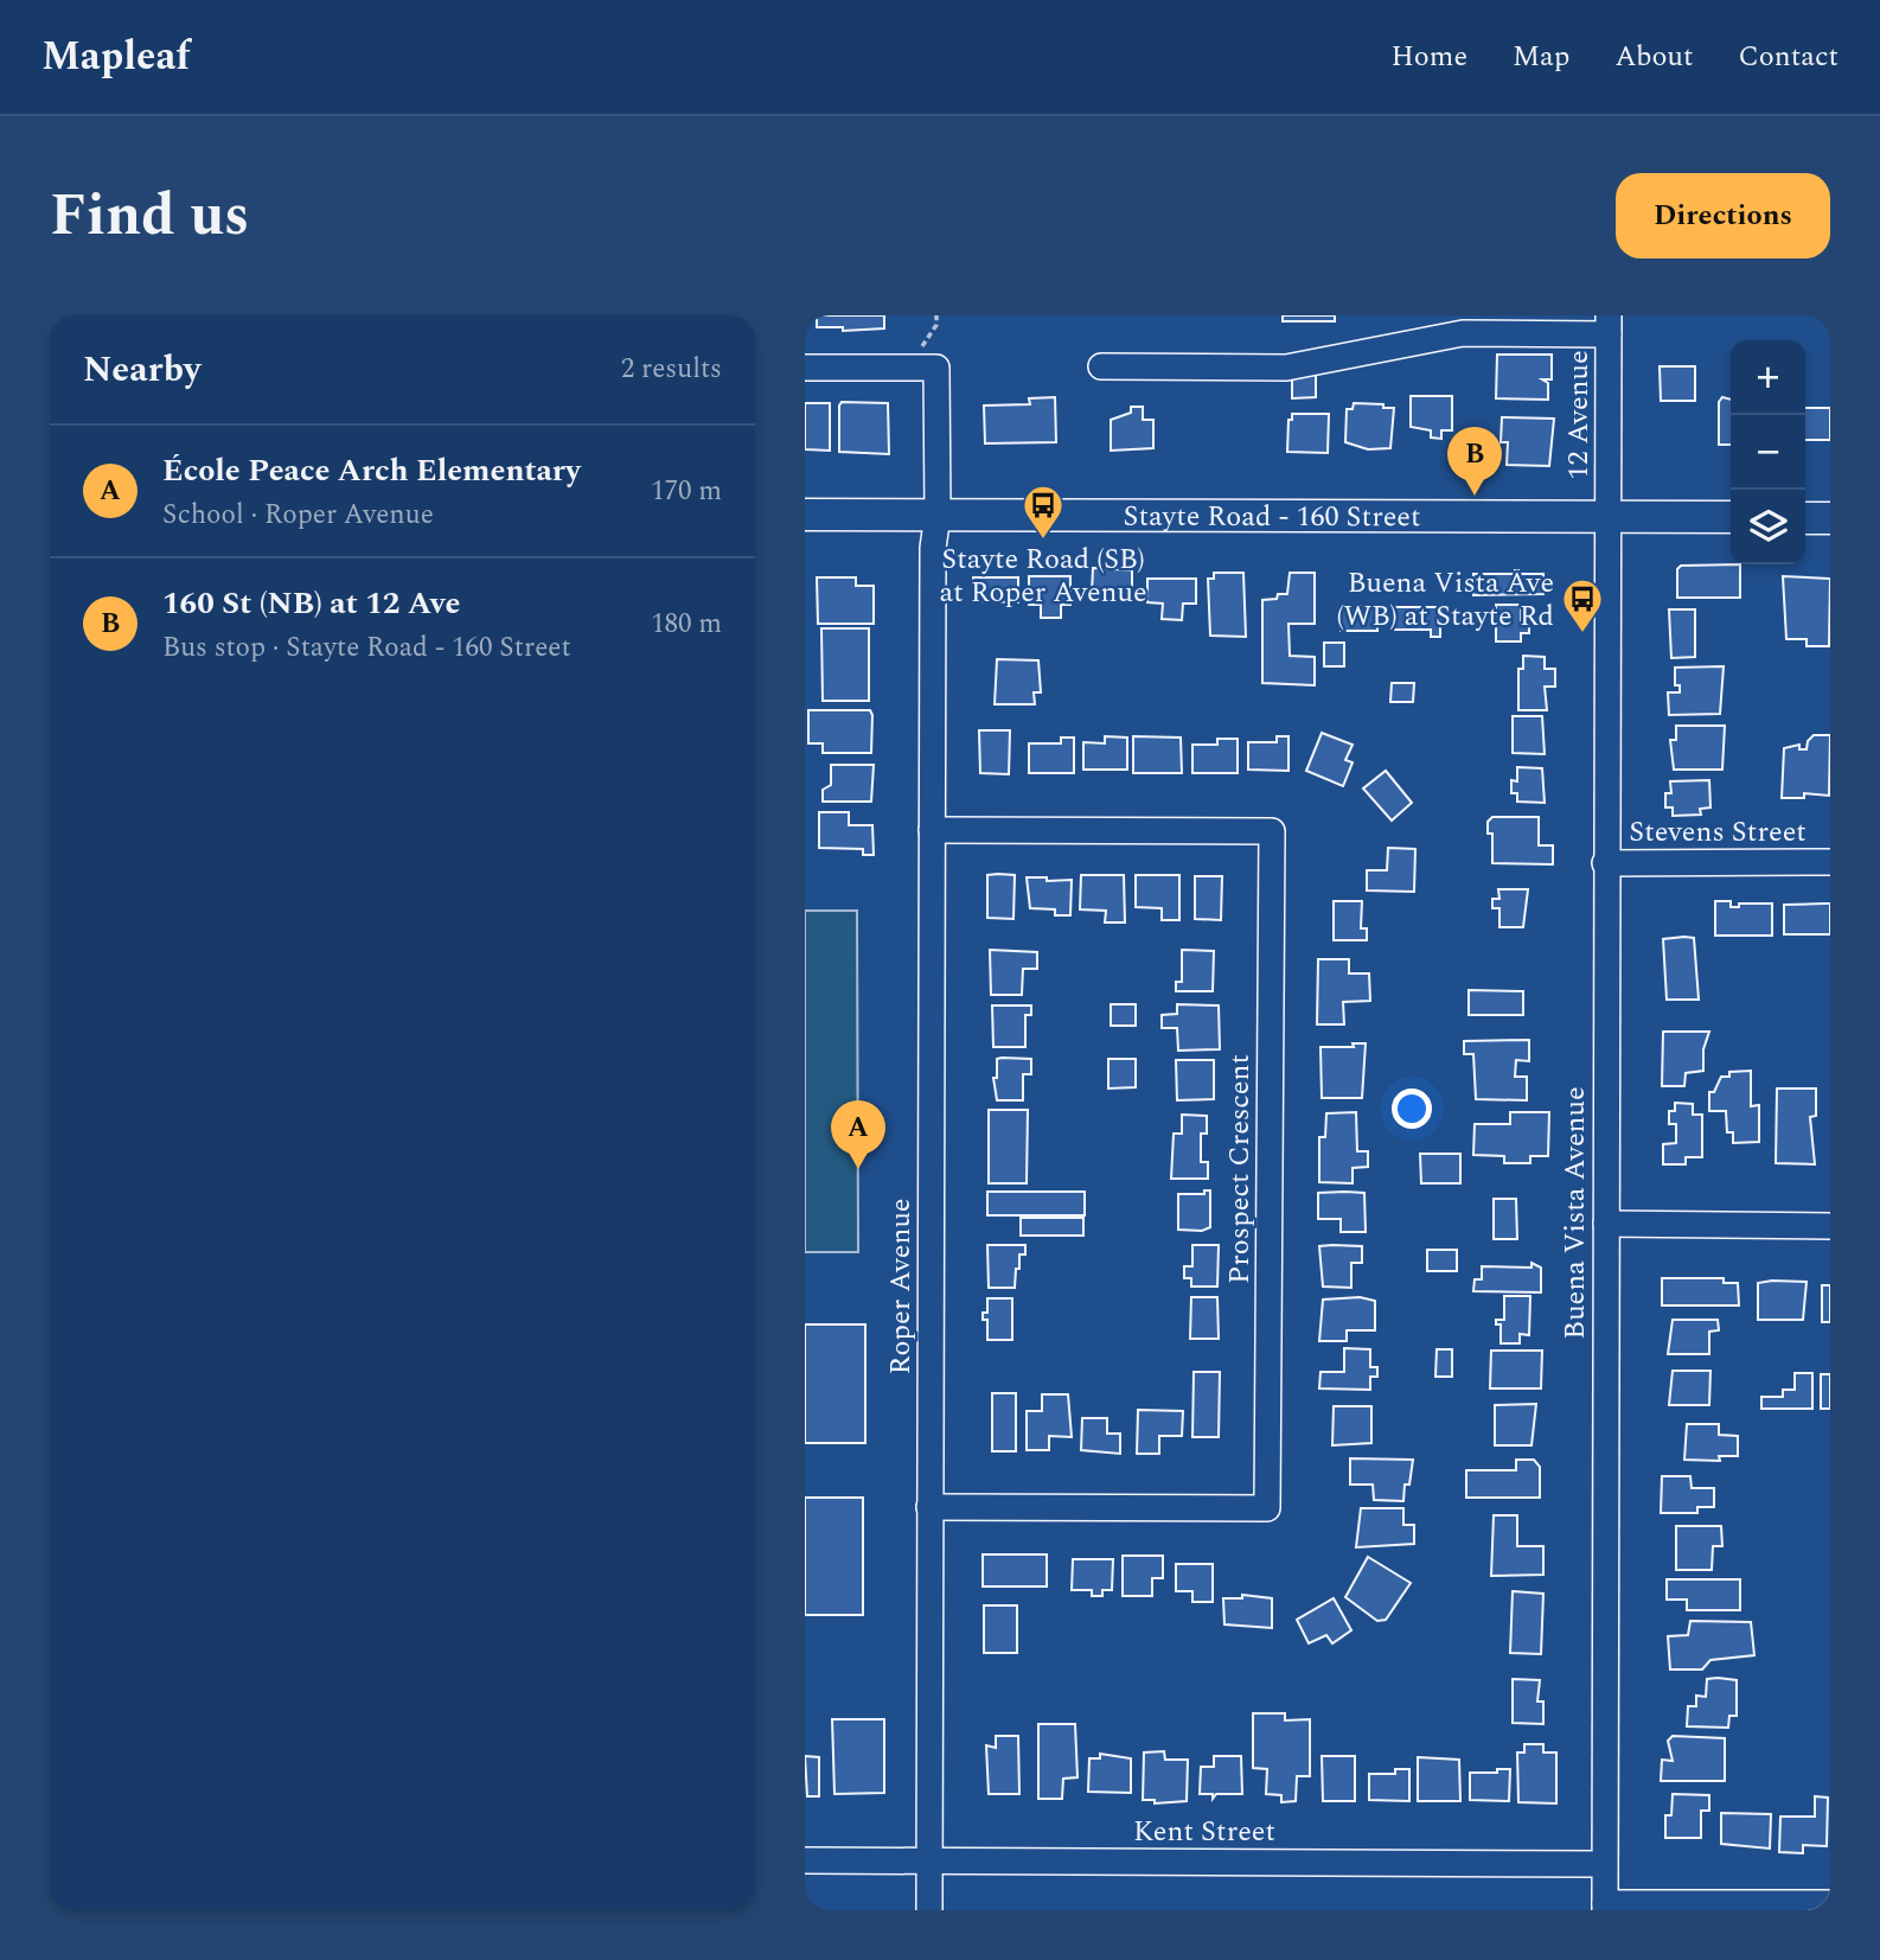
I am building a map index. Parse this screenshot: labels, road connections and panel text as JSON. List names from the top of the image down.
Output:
{
  "streets": {
    "main road": ["Stayte Road - 160 Street"],
    "street": [
      "12 Avenue",
      "Stevens Street",
      "Prospect Crescent",
      "Buena Vista Avenue",
      "Roper Avenue",
      "Kent Street"
    ]
  },
  "crossings": [
    ["12 Avenue", "Stayte Road - 160 Street"],
    ["12 Avenue", "Buena Vista Avenue"],
    ["Stayte Road - 160 Street", "Buena Vista Avenue"],
    ["Stayte Road - 160 Street", "Roper Avenue"],
    ["Stevens Street", "Buena Vista Avenue"],
    ["Prospect Crescent", "Roper Avenue"],
    ["Buena Vista Avenue", "Kent Street"],
    ["Roper Avenue", "Kent Street"]
  ],
  "places": {
    "bus stop": ["Stayte Road (SB) at Roper Avenue", "Buena Vista Ave (WB) at Stayte Rd"]
  },
  "page": {
    "header": "Mapleaf",
    "nav": [
      "Home",
      "Map",
      "About",
      "Contact"
    ],
    "title": "Find us",
    "buttons": "Directions",
    "heading": ["Nearby", "2 results"],
    "map_buttons": ["+", "−"],
    "list": [
      {
        "mark": "A",
        "name": "École Peace Arch Elementary",
        "note": "School · Roper Avenue",
        "value": "170 m"
      },
      {
        "mark": "B",
        "name": "160 St (NB) at 12 Ave",
        "note": "Bus stop · Stayte Road - 160 Street",
        "value": "180 m"
      }
    ],
    "pins": ["B", "A"]
  }
}
